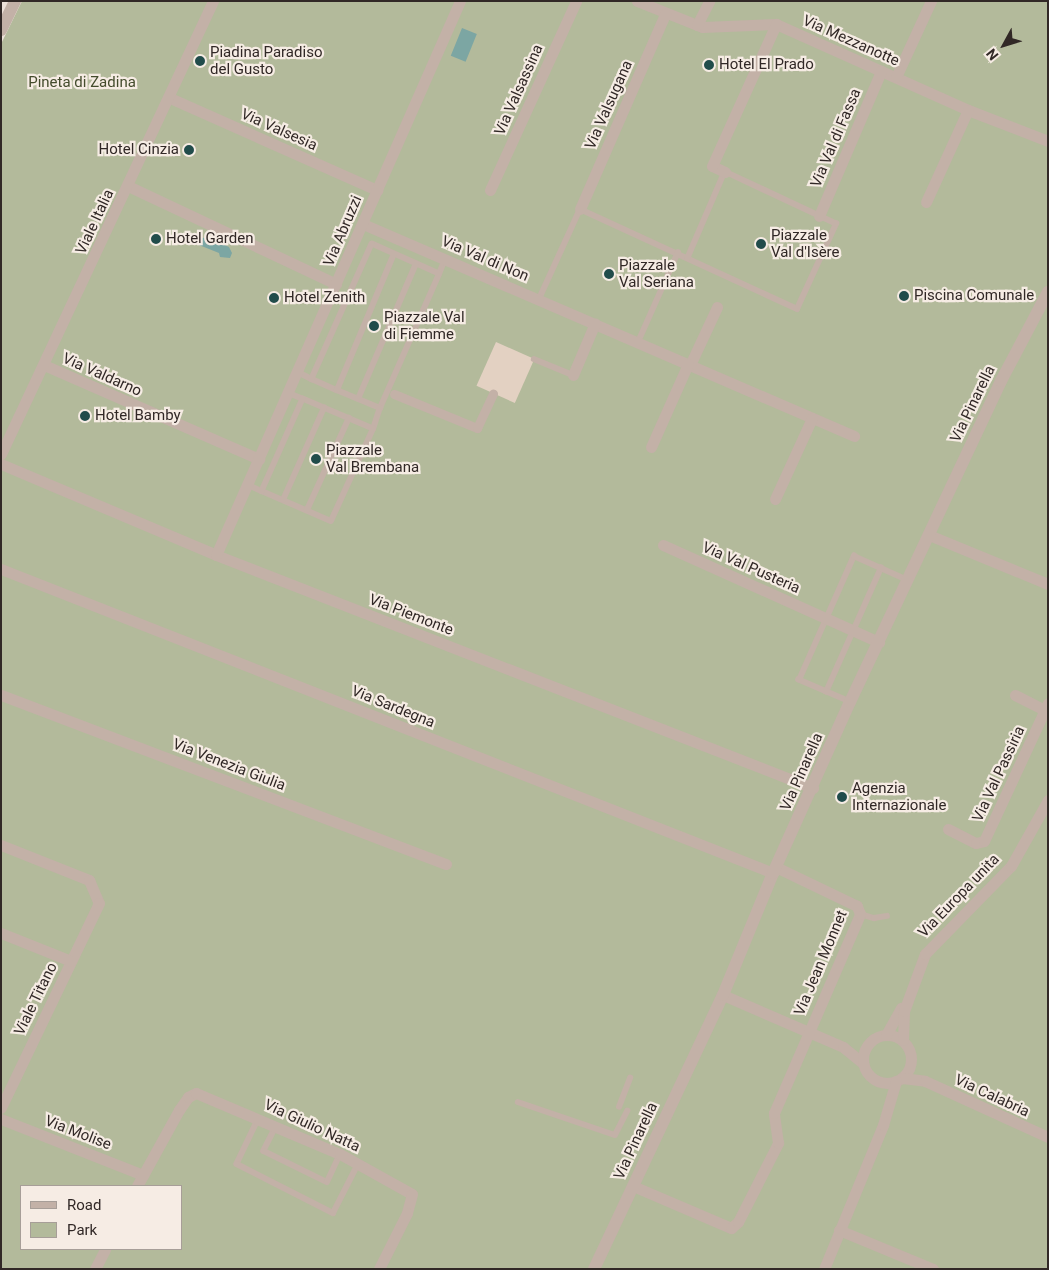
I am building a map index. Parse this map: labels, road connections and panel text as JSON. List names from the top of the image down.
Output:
{
  "streets": {
    "street": [
      "Via Mezzanotte",
      "Via Valsassina",
      "Via Valsugana",
      "Via Valsesia",
      "Via Val di Fassa",
      "Viale Italia",
      "Via Abruzzi",
      "Via Val di Non",
      "Via Valdarno",
      "Via Pinarella",
      "Via Val Pusteria",
      "Via Piemonte",
      "Via Sardegna",
      "Via Venezia Giulia",
      "Via Val Passiria",
      "Via Europa unita",
      "Via Jean Monnet",
      "Viale Titano",
      "Via Calabria",
      "Via Giulio Natta",
      "Via Molise"
    ]
  },
  "crossings": [
    ["Via Mezzanotte", "Via Valsugana"],
    ["Via Mezzanotte", "Via Val di Fassa"],
    ["Via Valsesia", "Viale Italia"],
    ["Via Valsesia", "Via Abruzzi"],
    ["Viale Italia", "Via Valdarno"],
    ["Via Abruzzi", "Via Val di Non"],
    ["Via Abruzzi", "Via Valdarno"],
    ["Via Abruzzi", "Via Piemonte"],
    ["Via Pinarella", "Via Val Pusteria"],
    ["Via Pinarella", "Via Piemonte"],
    ["Via Pinarella", "Via Sardegna"],
    ["Via Pinarella", "Via Jean Monnet"],
    ["Via Sardegna", "Via Jean Monnet"],
    ["Via Europa unita", "Via Calabria"],
    ["Via Giulio Natta", "Via Molise"]
  ],
  "parks": ["Pineta di Zadina"],
  "places": [
    "Piadina Paradiso del Gusto",
    "Hotel El Prado",
    "Hotel Cinzia",
    "Hotel Garden",
    "Piazzale Val d'Isère",
    "Piazzale Val Seriana",
    "Piscina Comunale",
    "Hotel Zenith",
    "Piazzale Val di Fiemme",
    "Hotel Bamby",
    "Piazzale Val Brembana",
    "Agenzia Internazionale"
  ],
  "legend": ["Road", "Park"],
  "north": "bottom left"
}
